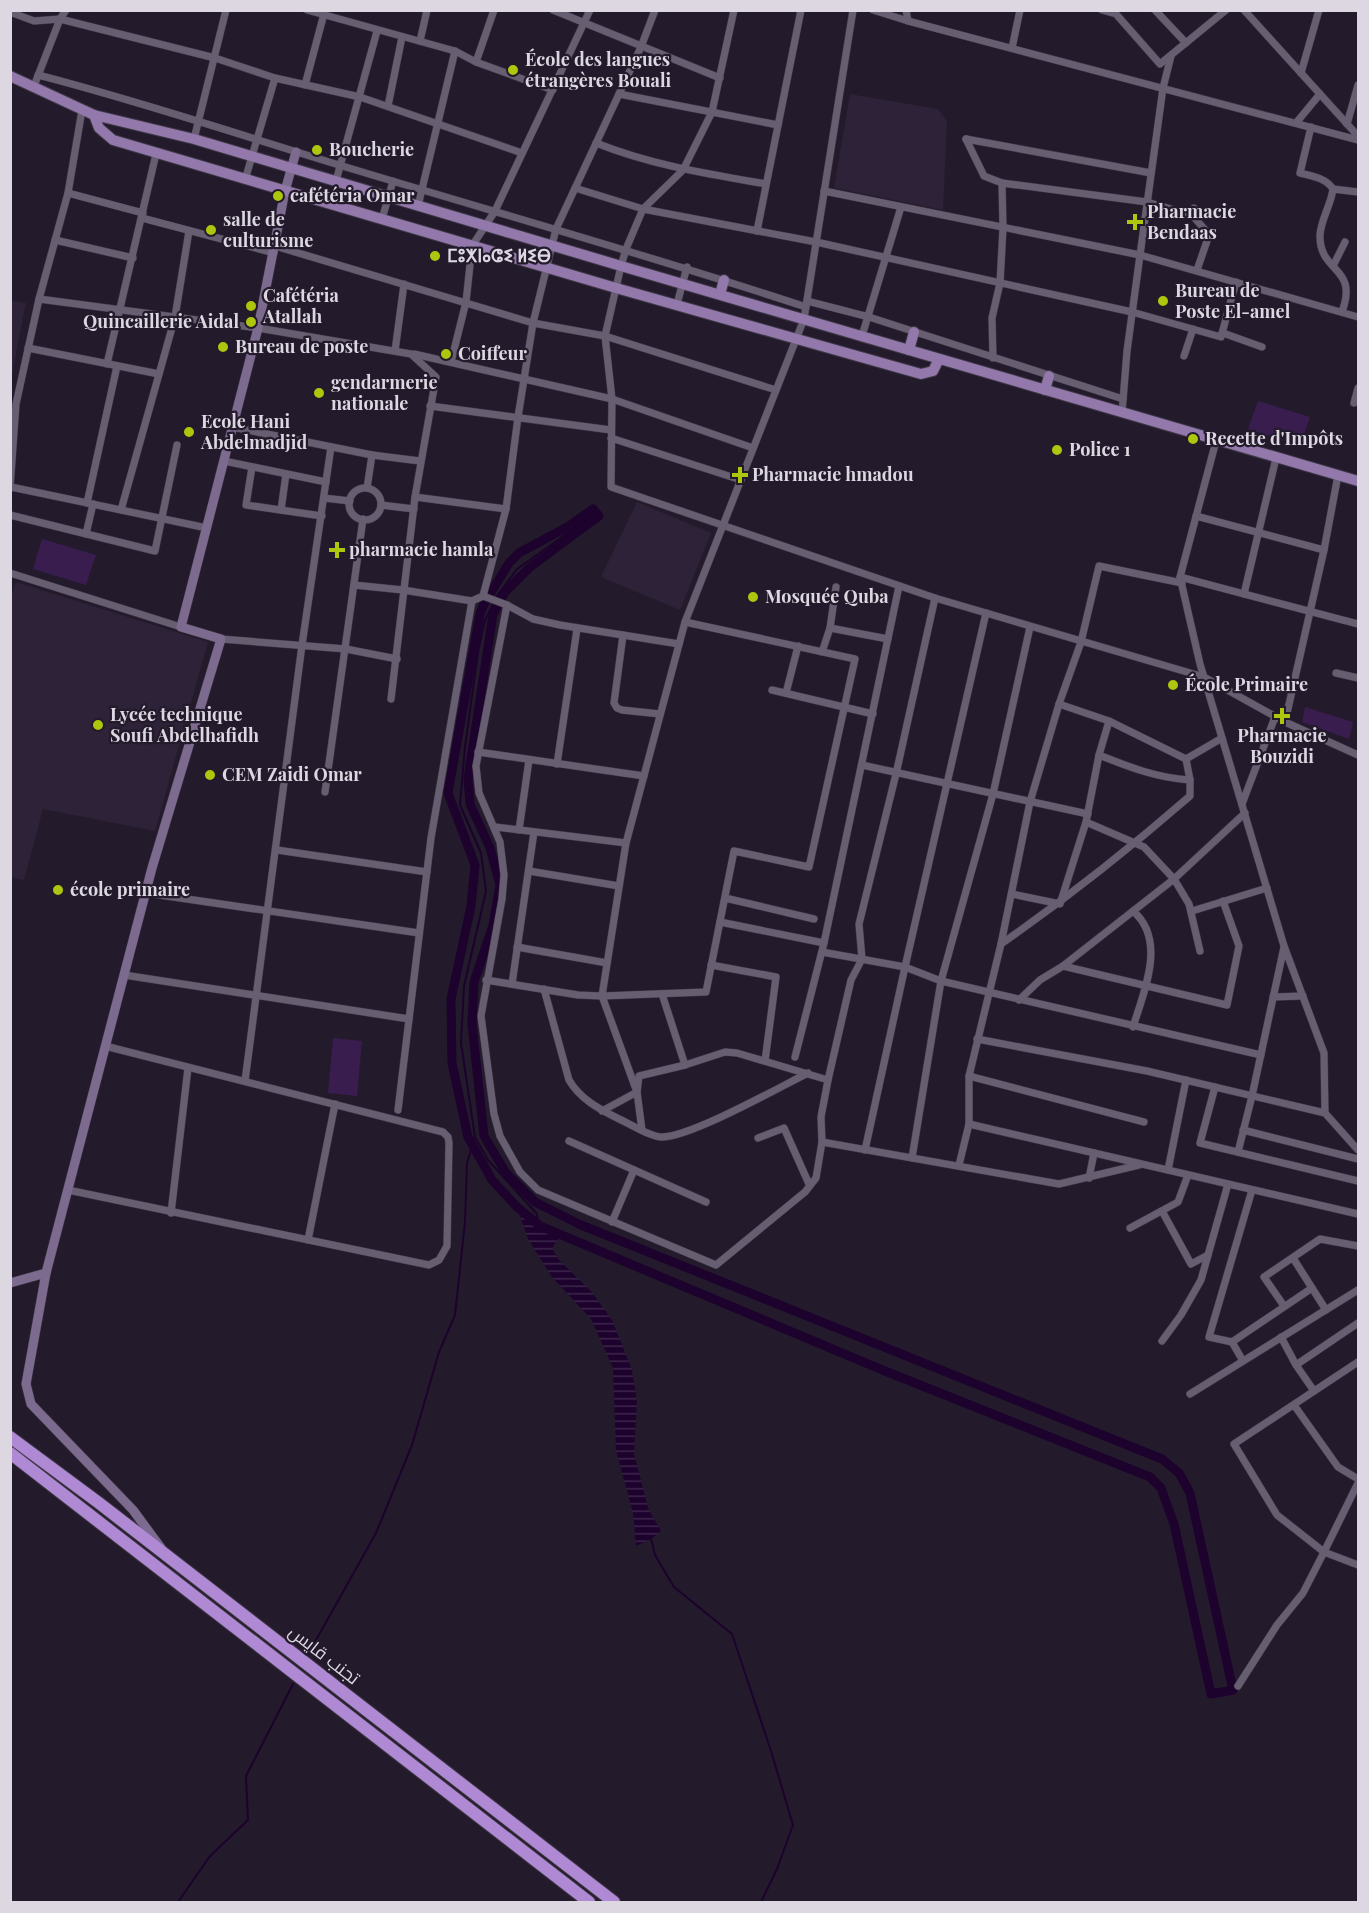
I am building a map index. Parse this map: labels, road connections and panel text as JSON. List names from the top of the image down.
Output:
{
  "streets": {
    "highway": ["تجنب قايس"]
  },
  "places": {
    "other": [
      "École des langues étrangères Bouali",
      "Boucherie",
      "cafétéria Omar",
      "salle de culturisme",
      "ⵎⵓⵅⵏⴰⵛⵉ ⵍⵉⴱ",
      "Bureau de Poste El-amel",
      "Cafétéria Atallah",
      "Quincaillerie Aidal",
      "Bureau de poste",
      "Coiffeur",
      "gendarmerie nationale",
      "Ecole Hani Abdelmadjid",
      "Recette d'Impôts",
      "Police 1",
      "Mosquée Quba",
      "École Primaire",
      "Lycée technique Soufi Abdelhafidh",
      "CEM Zaidi Omar",
      "école primaire"
    ],
    "health": [
      "Pharmacie Bendaas",
      "Pharmacie hmadou",
      "pharmacie hamla",
      "Pharmacie Bouzidi"
    ]
  }
}
